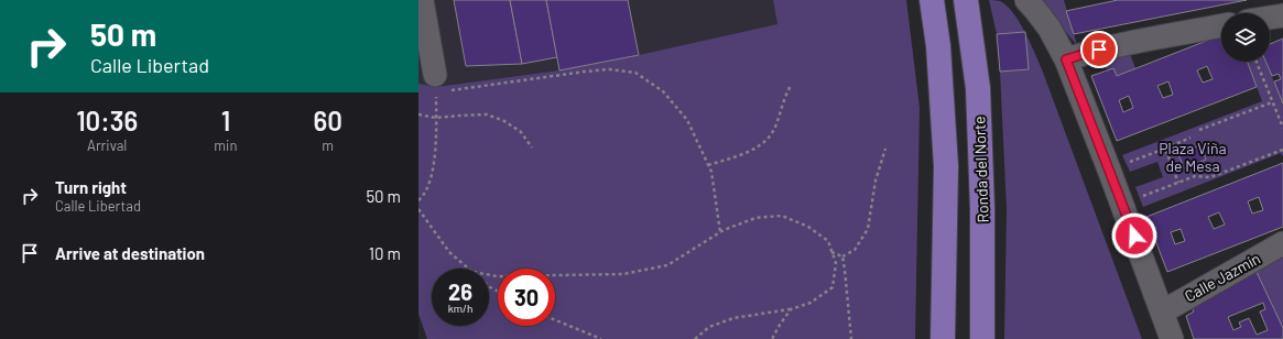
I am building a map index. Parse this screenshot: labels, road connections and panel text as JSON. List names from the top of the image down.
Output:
{
  "streets": {
    "main road": ["Ronda del Norte"],
    "street": ["Calle Jazmín"]
  },
  "parks": ["Plaza Viña de Mesa"],
  "page": {
    "turn": ["50 m", "Calle Libertad"],
    "eta": [
      "10:36",
      "Arrival",
      "1",
      "min",
      "60",
      "m"
    ],
    "list": [
      {
        "name": "Turn right",
        "note": "Calle Libertad",
        "value": "50 m"
      },
      {
        "name": "Arrive at destination",
        "value": "10 m"
      }
    ],
    "speed": "26 km/h",
    "limit": "30"
  }
}
